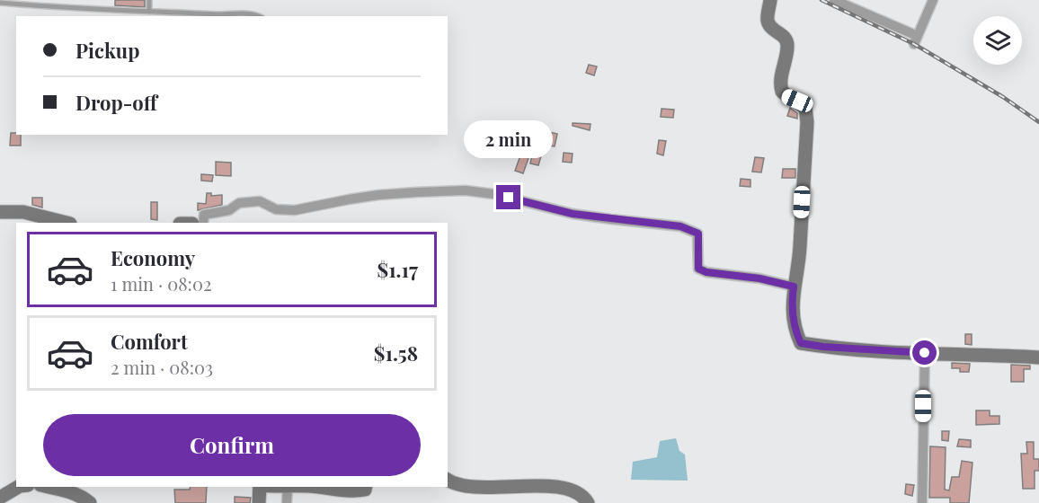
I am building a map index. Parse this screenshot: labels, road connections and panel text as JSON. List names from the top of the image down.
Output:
{
  "page": {
    "banner": ["Pickup", "Drop-off"],
    "bubble": "2 min",
    "list": [
      {
        "name": "Economy",
        "note": "1 min · 08:02",
        "value": "$1.17"
      },
      {
        "name": "Comfort",
        "note": "2 min · 08:03",
        "value": "$1.58"
      }
    ],
    "buttons": "Confirm"
  }
}
